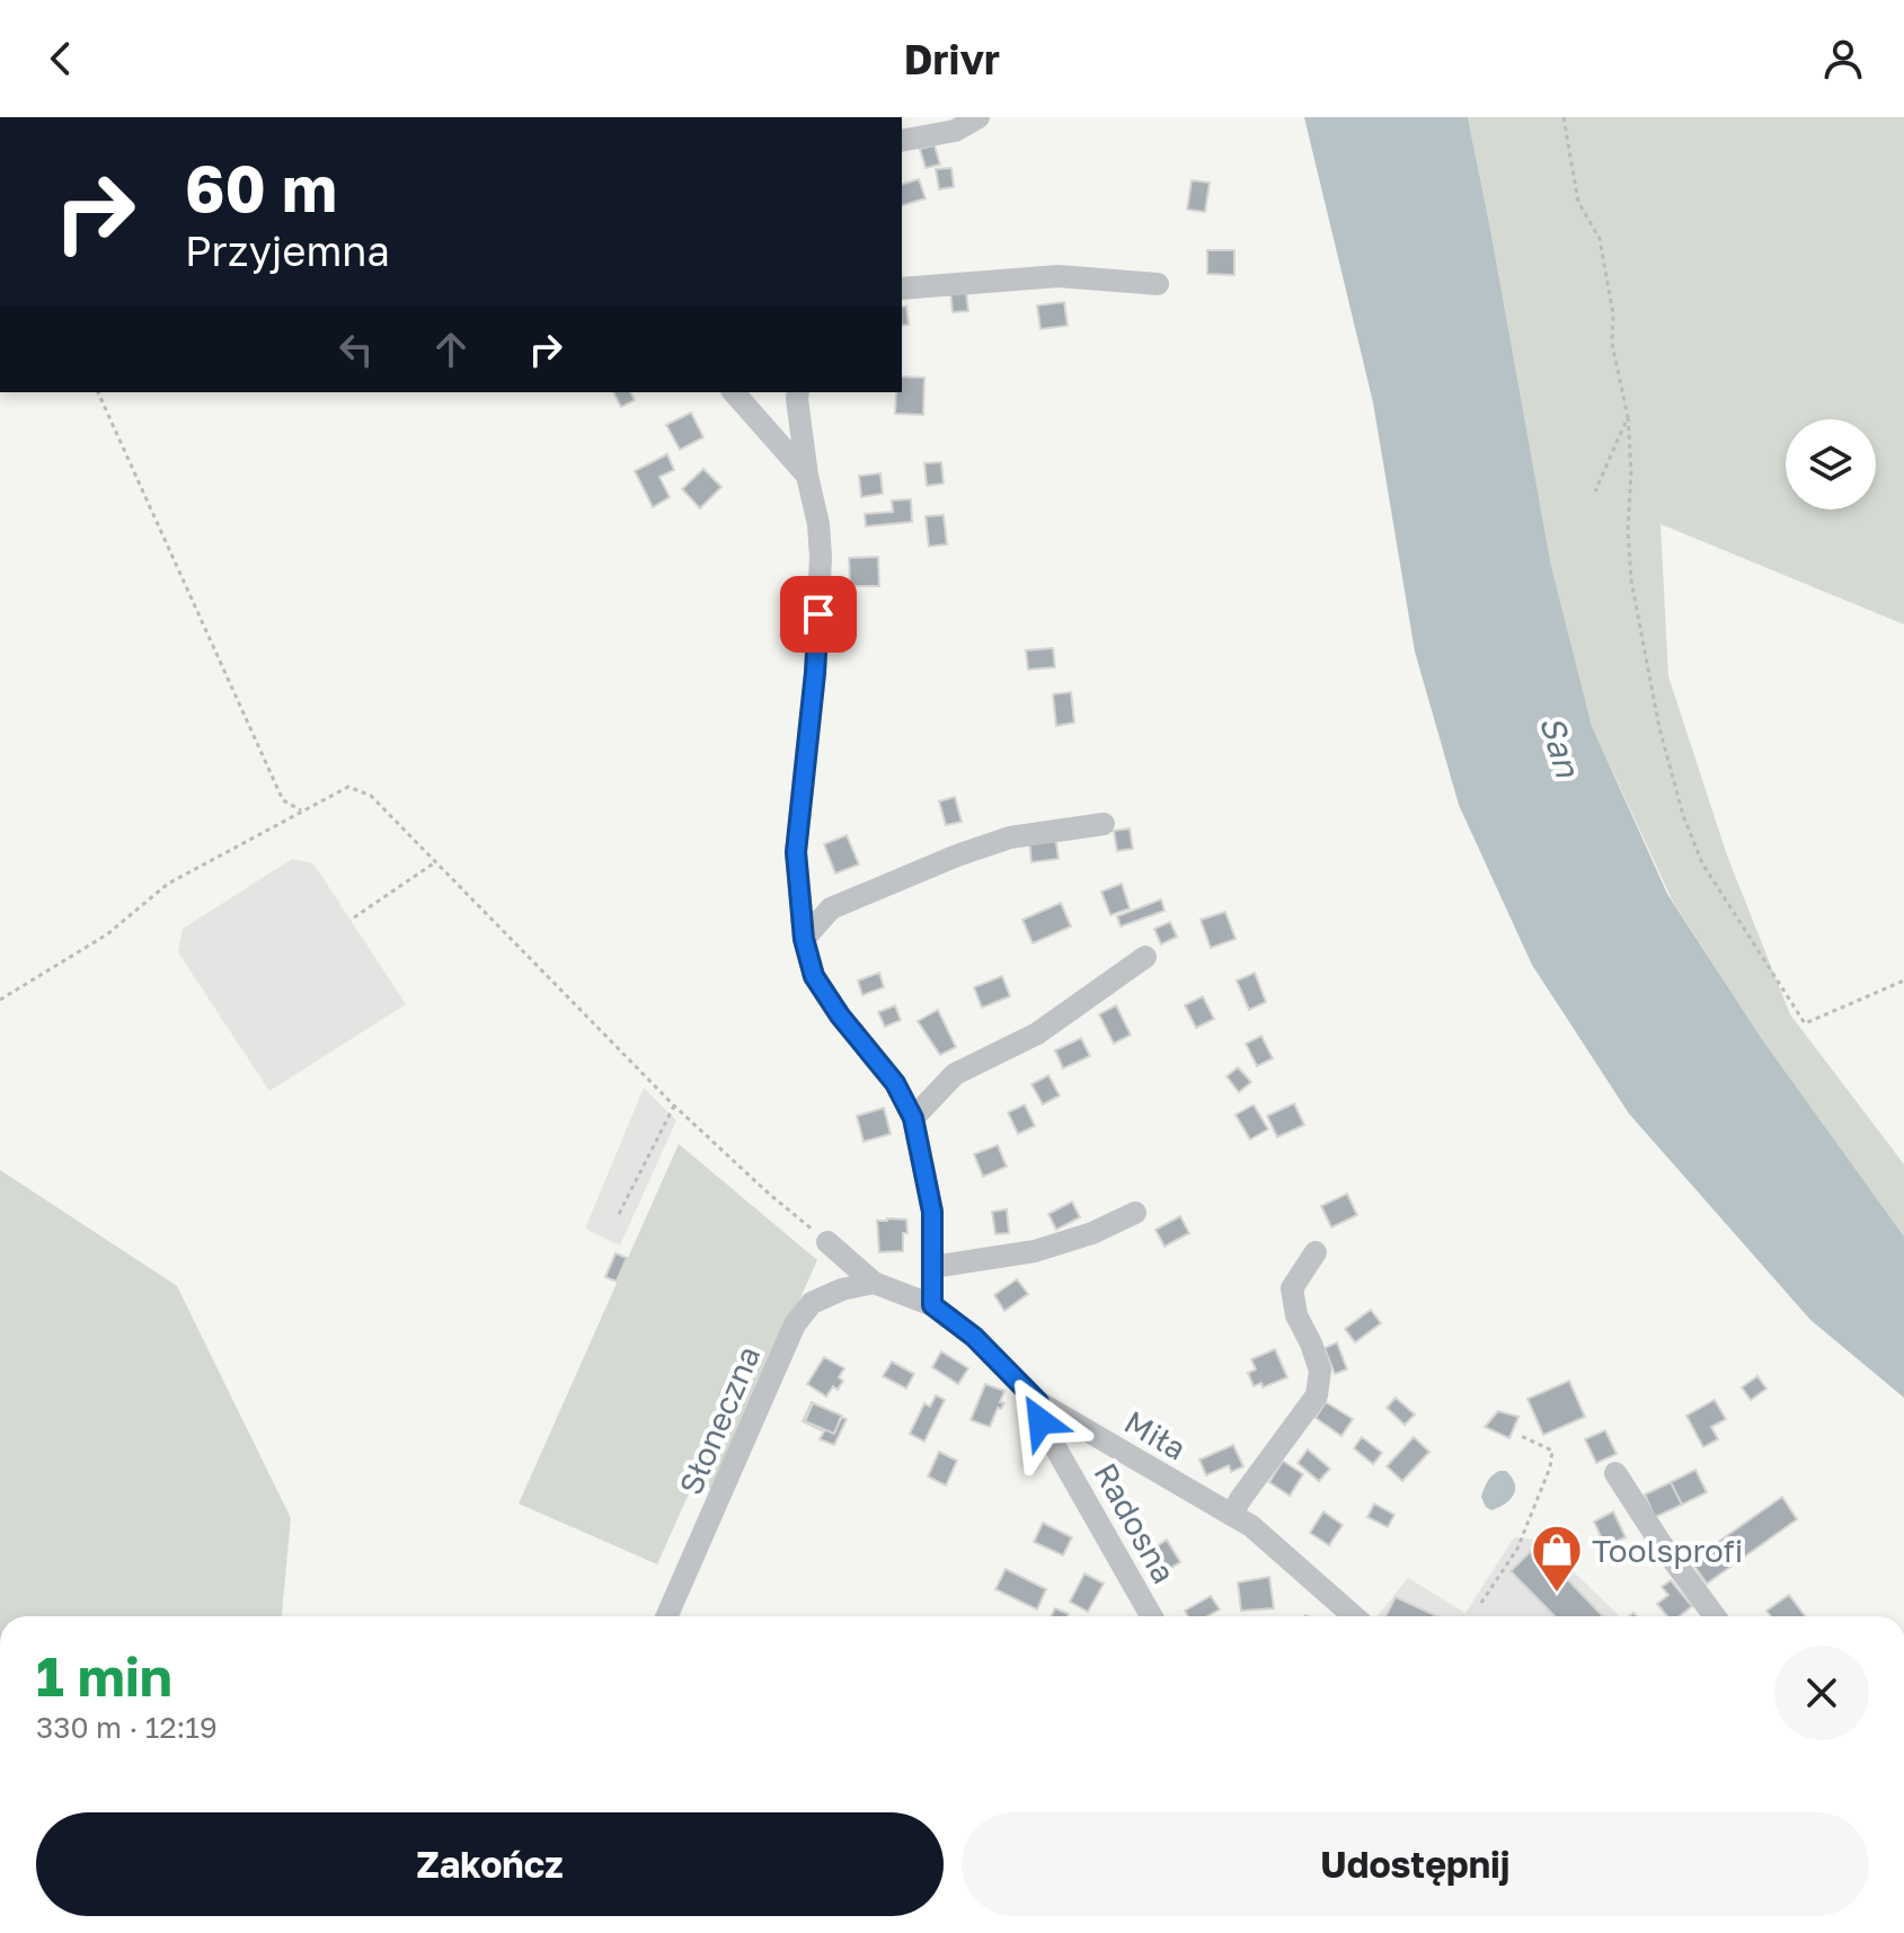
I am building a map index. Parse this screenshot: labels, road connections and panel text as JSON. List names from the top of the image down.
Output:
{
  "streets": {
    "street": ["Słoneczna", "Miła", "Radosna"]
  },
  "crossings": [
    ["Słoneczna", "Miła"],
    ["Miła", "Radosna"]
  ],
  "water": ["San"],
  "places": {
    "shop": ["Toolsprofi"]
  },
  "page": {
    "header": "Drivr",
    "turn": ["60 m", "Przyjemna"],
    "heading": ["1 min", "330 m · 12:19"],
    "buttons": ["Zakończ", "Udostępnij"]
  }
}
